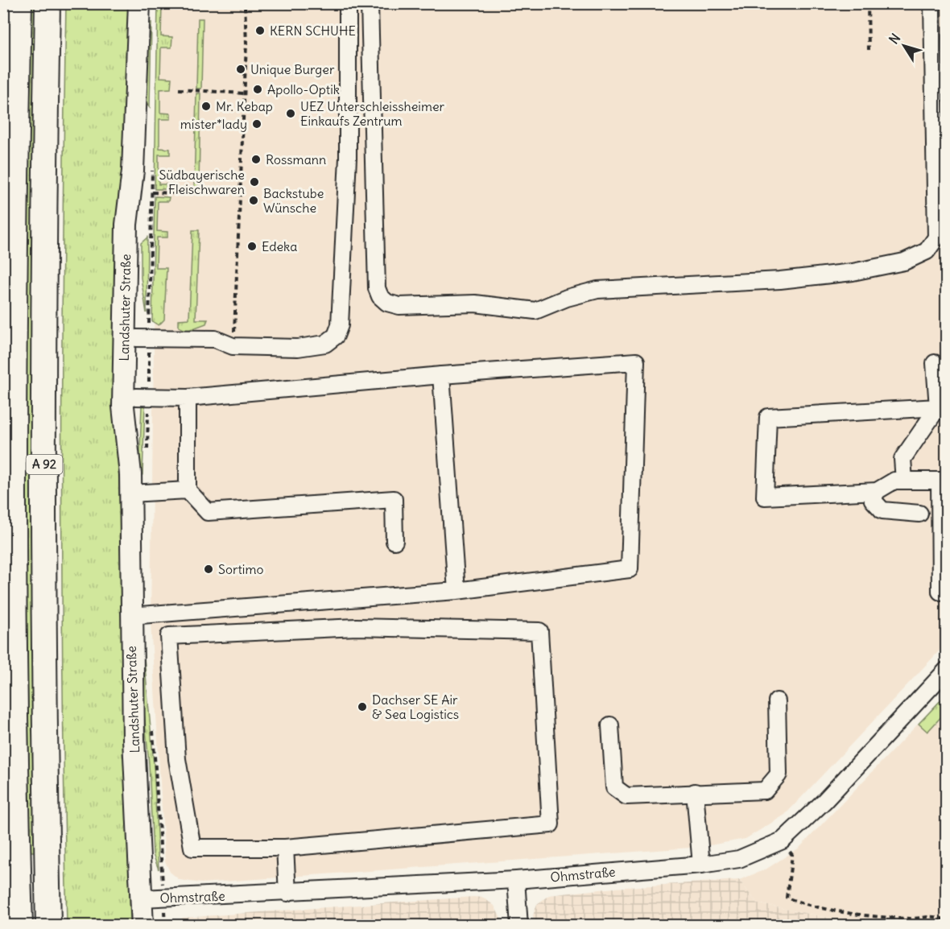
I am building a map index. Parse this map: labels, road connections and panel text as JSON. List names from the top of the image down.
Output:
{
  "streets": {
    "highway": ["A 92"],
    "main road": ["Landshuter Straße"],
    "street": ["Ohmstraße"]
  },
  "crossings": [
    ["Landshuter Straße", "Ohmstraße"]
  ],
  "places": [
    "KERN SCHUHE",
    "Unique Burger",
    "Apollo-Optik",
    "Mr. Kebap",
    "UEZ Unterschleissheimer Einkaufs Zentrum",
    "mister*lady",
    "Rossmann",
    "Südbayerische Fleischwaren",
    "Backstube Wünsche",
    "Edeka",
    "Sortimo",
    "Dachser SE Air & Sea Logistics"
  ],
  "north": "top left"
}
